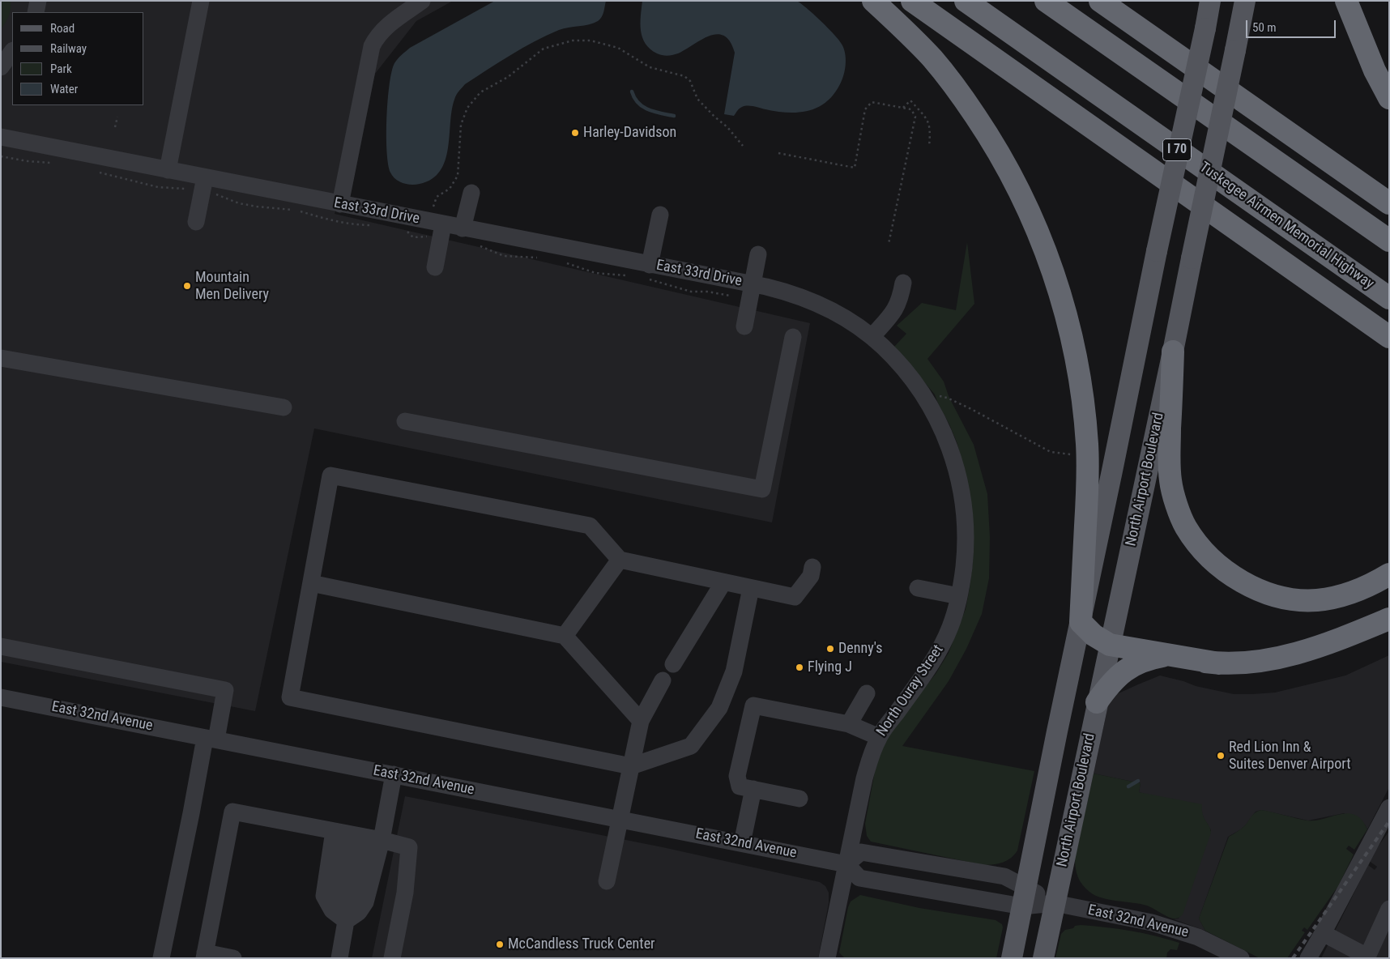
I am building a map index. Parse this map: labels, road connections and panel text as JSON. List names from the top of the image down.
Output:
{
  "streets": {
    "highway": ["I 70", "Tuskegee Airmen Memorial Highway"],
    "main road": ["North Airport Boulevard"],
    "street": ["East 33rd Drive", "North Ouray Street", "East 32nd Avenue"]
  },
  "crossings": [
    ["East 33rd Drive", "North Ouray Street"],
    ["North Airport Boulevard", "East 32nd Avenue"],
    ["North Ouray Street", "East 32nd Avenue"]
  ],
  "places": [
    "Harley-Davidson",
    "Mountain Men Delivery",
    "Denny's",
    "Flying J",
    "Red Lion Inn & Suites Denver Airport",
    "McCandless Truck Center"
  ],
  "legend": [
    "Road",
    "Railway",
    "Park",
    "Water"
  ],
  "scale_bar": "50 m"
}
